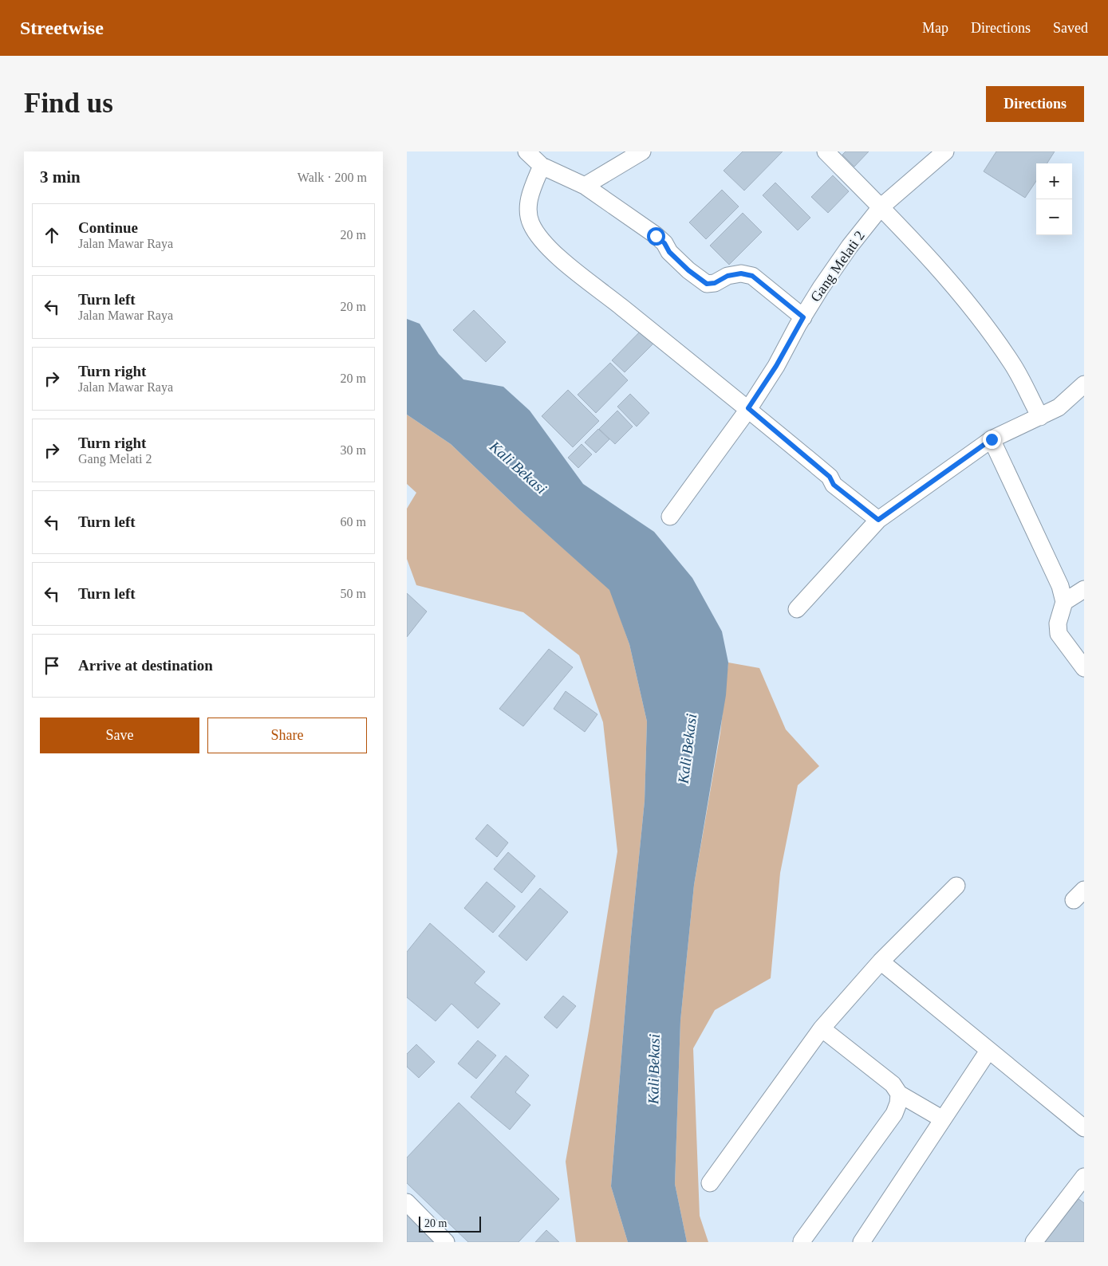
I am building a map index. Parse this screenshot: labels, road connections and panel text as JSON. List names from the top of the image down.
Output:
{
  "streets": {
    "street": ["Gang Melati 2"]
  },
  "water": ["Kali Bekasi"],
  "scale_bar": "20 m",
  "page": {
    "header": "Streetwise",
    "nav": ["Map", "Directions", "Saved"],
    "buttons": [
      "Directions",
      ["Save", "Share"]
    ],
    "title": "Find us",
    "heading": ["3 min", "Walk · 200 m"],
    "map_buttons": ["+", "−"],
    "list": [
      ["Continue", "Jalan Mawar Raya", "20 m"],
      ["Turn left", "Jalan Mawar Raya", "20 m"],
      ["Turn right", "Jalan Mawar Raya", "20 m"],
      ["Turn right", "Gang Melati 2", "30 m"],
      ["Turn left", "60 m"],
      ["Turn left", "50 m"],
      "Arrive at destination"
    ],
    "scale": "20 m"
  }
}
